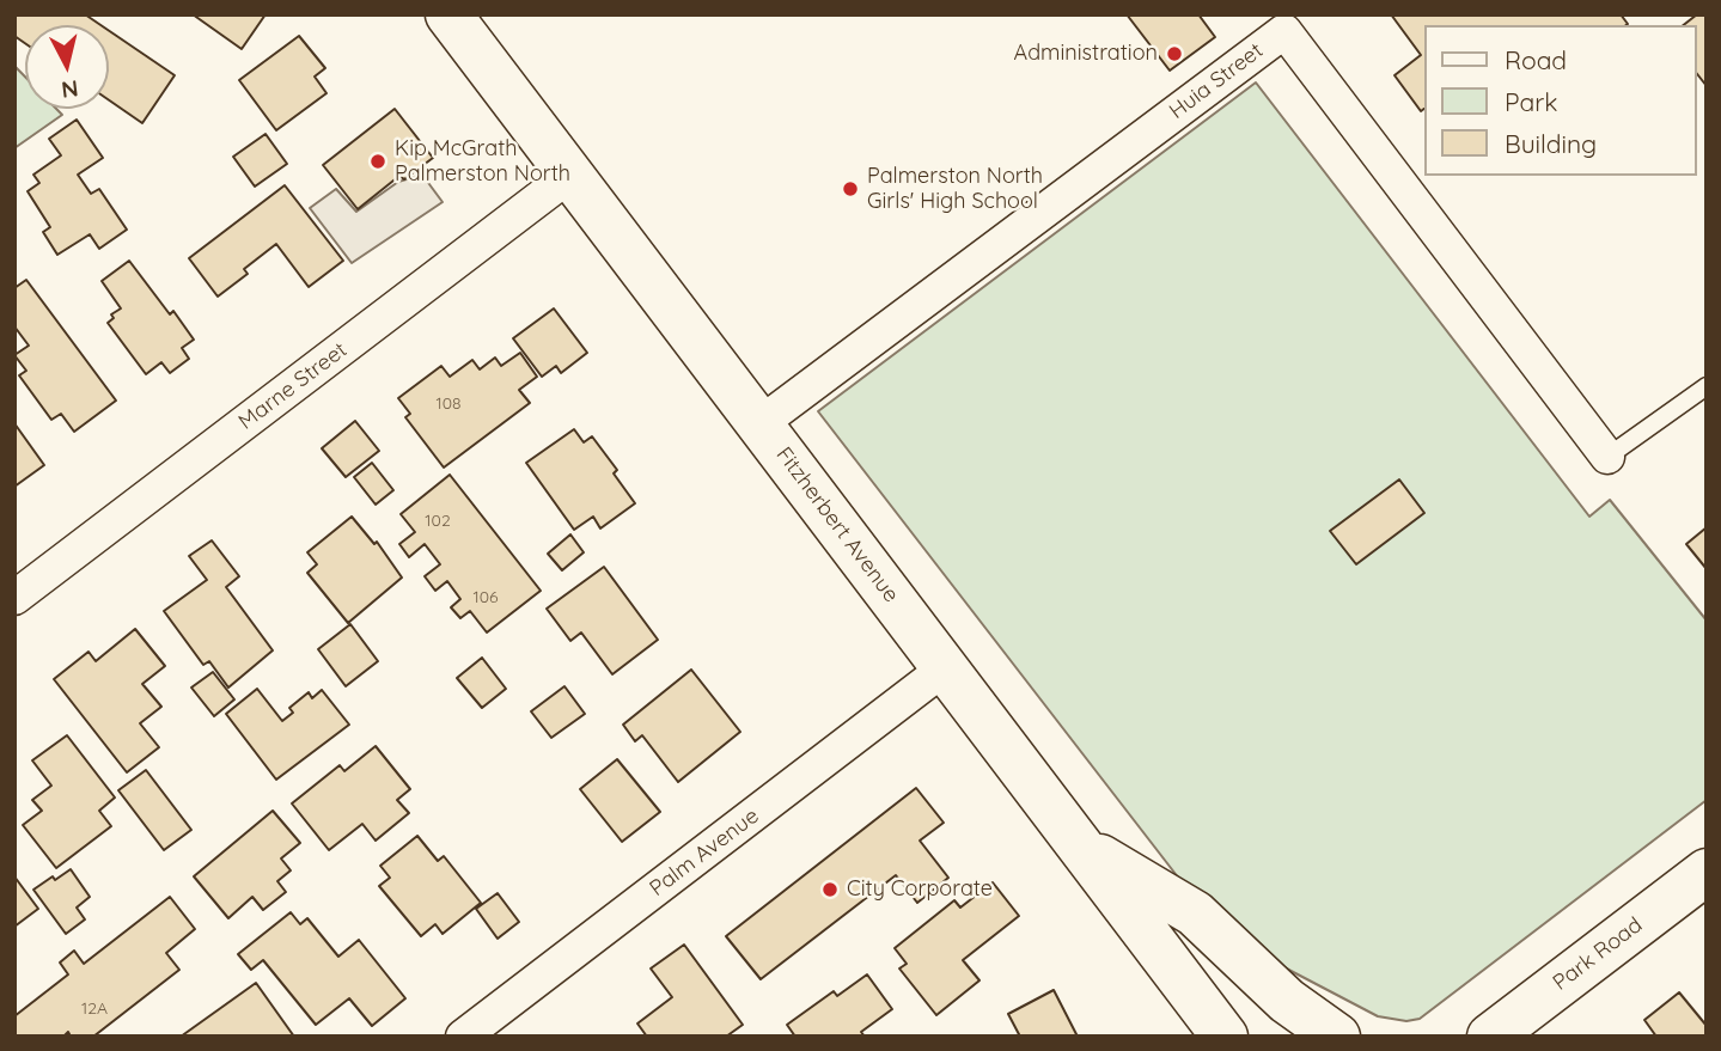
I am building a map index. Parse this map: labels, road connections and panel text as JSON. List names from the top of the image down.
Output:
{
  "streets": {
    "main road": ["Fitzherbert Avenue", "Park Road"],
    "street": ["Huia Street", "Marne Street", "Palm Avenue"]
  },
  "crossings": [
    ["Huia Street", "Fitzherbert Avenue"],
    ["Marne Street", "Fitzherbert Avenue"],
    ["Fitzherbert Avenue", "Palm Avenue"]
  ],
  "places": [
    "Administration",
    "Kip McGrath Palmerston North",
    "Palmerston North Girls' High School",
    "City Corporate"
  ],
  "house_numbers": [
    "108",
    "102",
    "106",
    "12A"
  ],
  "legend": ["Road", "Park", "Building"],
  "north": "bottom"
}
